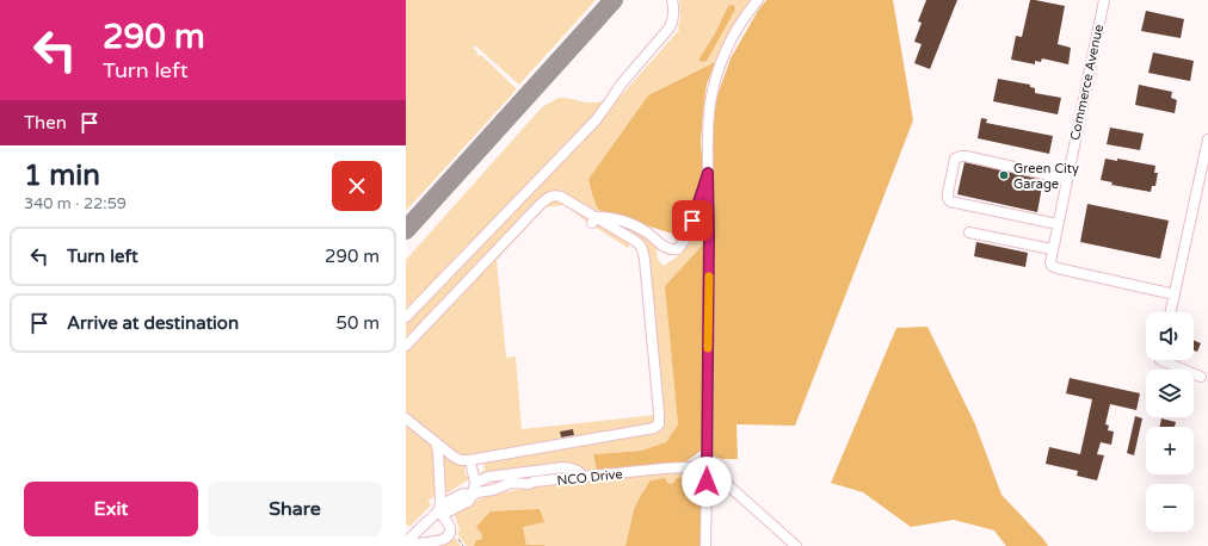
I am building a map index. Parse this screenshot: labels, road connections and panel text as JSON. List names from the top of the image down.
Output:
{
  "streets": {
    "street": ["Commerce Avenue", "NCO Drive"]
  },
  "places": ["Green City Garage"],
  "page": {
    "turn": ["290 m", "Turn left"],
    "then": "Then",
    "heading": ["1 min", "340 m · 22:59"],
    "list": [
      {
        "name": "Turn left",
        "value": "290 m"
      },
      {
        "name": "Arrive at destination",
        "value": "50 m"
      }
    ],
    "map_buttons": ["+", "−"],
    "buttons": ["Exit", "Share"]
  }
}
